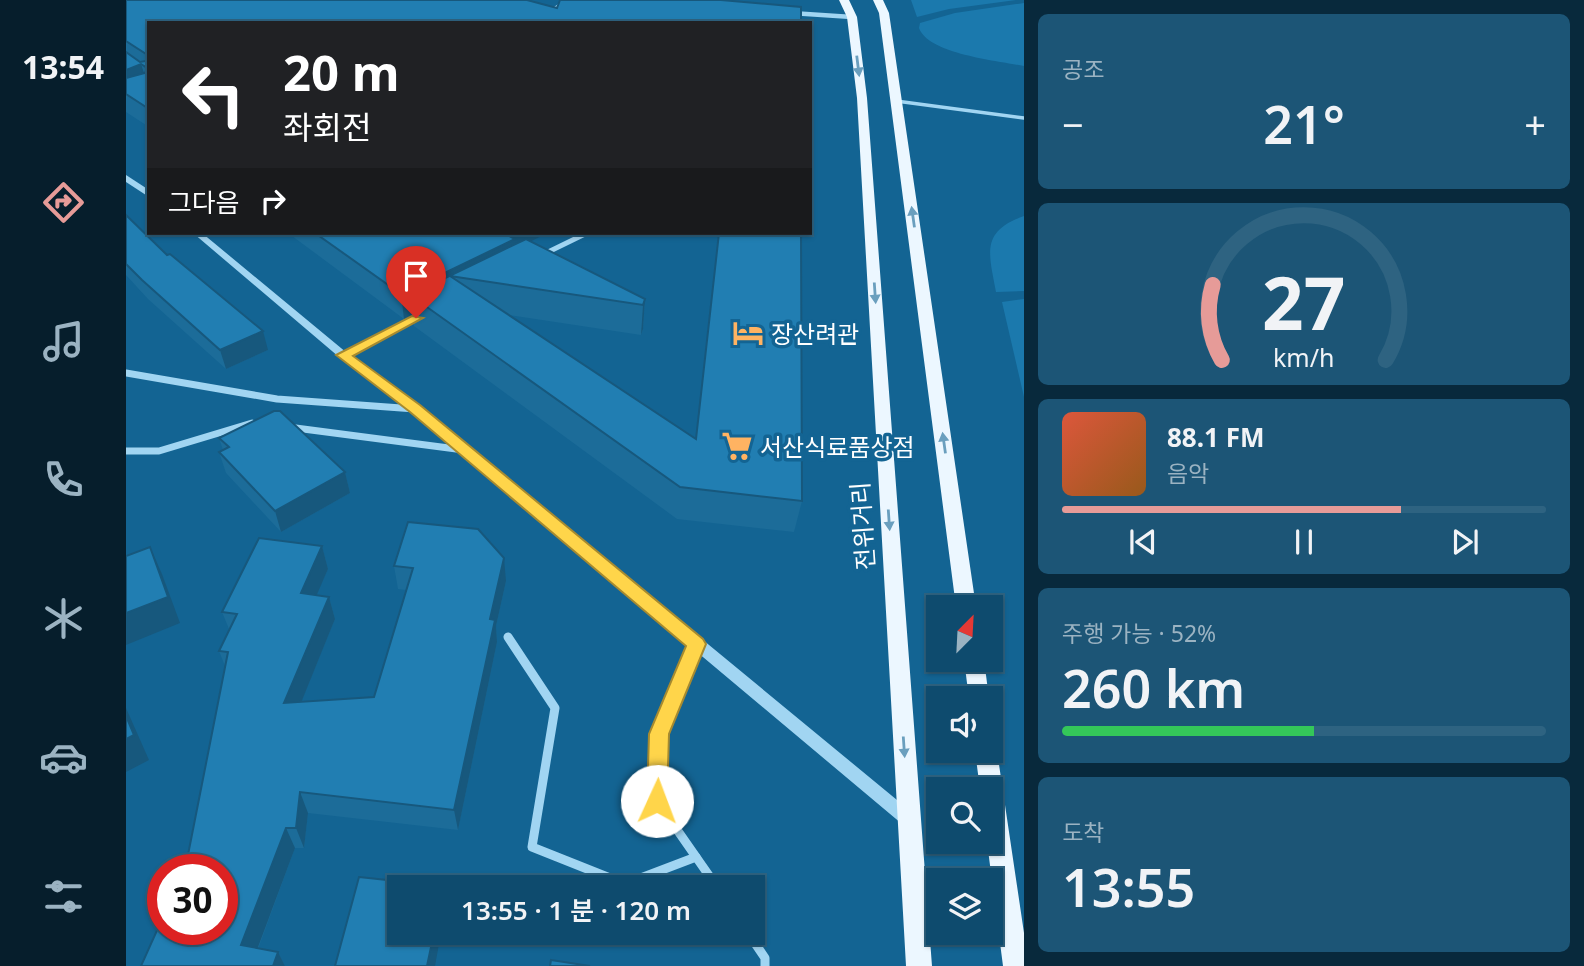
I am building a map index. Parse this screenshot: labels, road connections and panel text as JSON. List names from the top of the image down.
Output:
{
  "streets": {
    "main road": ["전위거리"]
  },
  "places": {
    "hotel": ["장산려관"],
    "supermarket": ["서산식료품상점"]
  },
  "north": "top right",
  "page": {
    "tabs": "13:54",
    "tile": [
      "공조",
      ["주행 가능 · 52%", "260 km"],
      ["도착", "13:55"]
    ],
    "turn": ["20 m", "좌회전"],
    "heat": ["−", "21°", "+"],
    "then": "그다음",
    "song": ["88.1 FM", "음악"],
    "limit": "30",
    "trip": "13:55 · 1 분 · 120 m",
    "gauge": ["27", "km/h"]
  }
}
